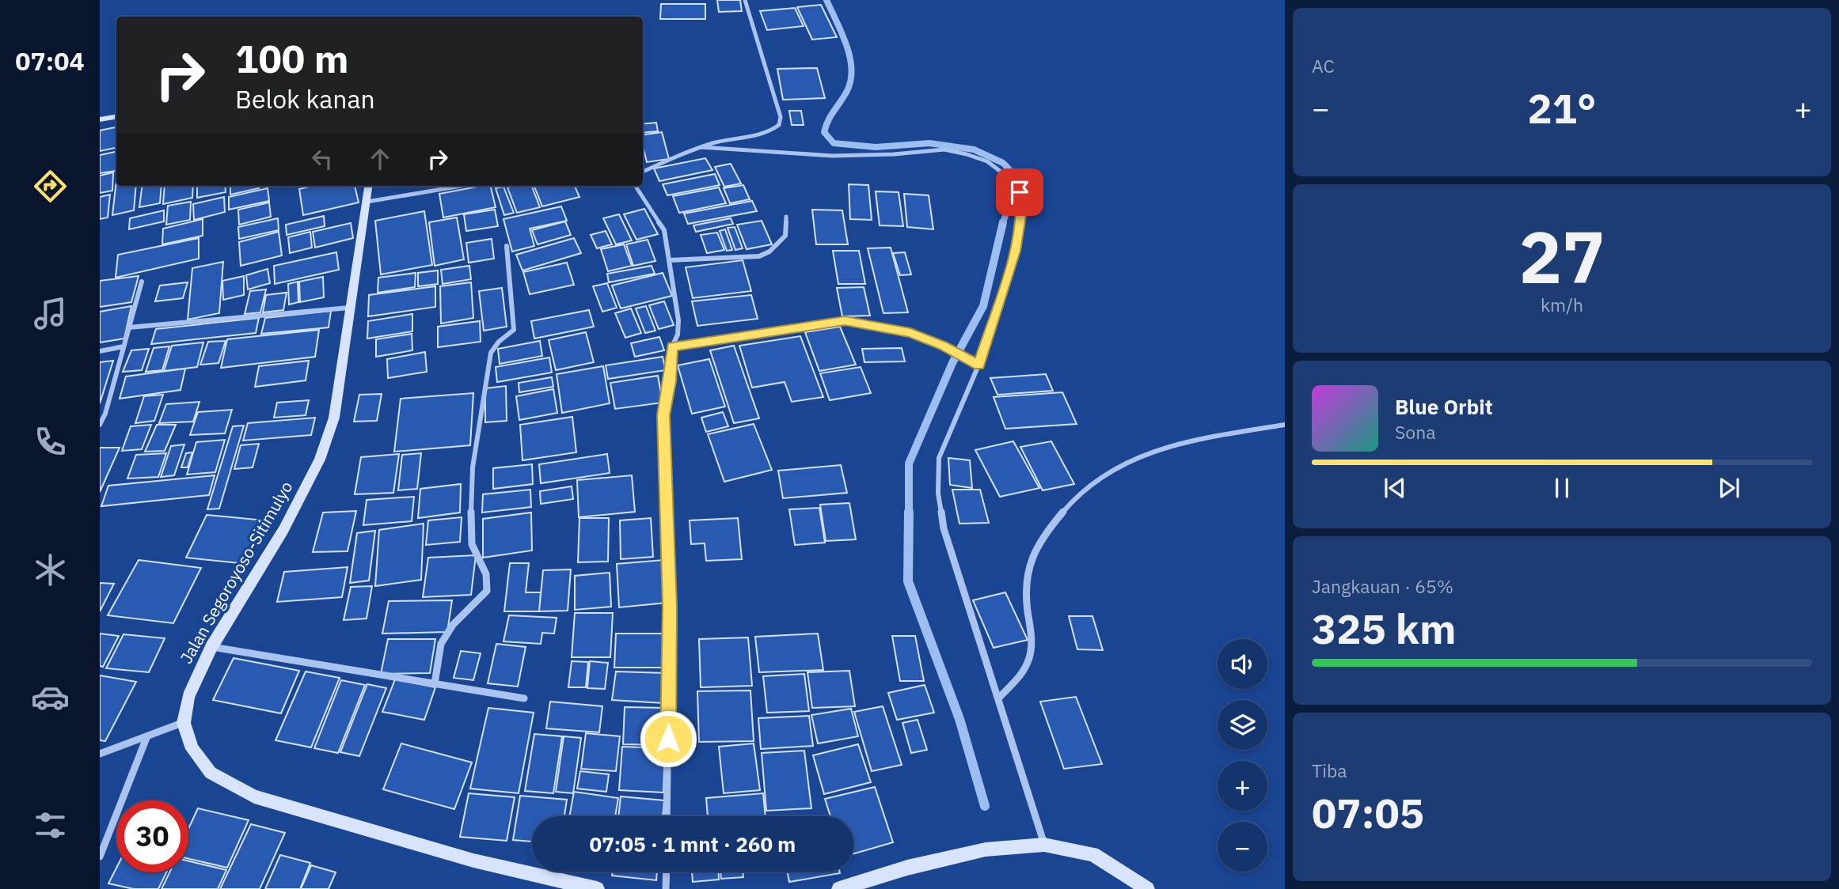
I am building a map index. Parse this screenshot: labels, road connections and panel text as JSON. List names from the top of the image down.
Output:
{
  "streets": {
    "main road": ["Jalan Segoroyoso-Sitimulyo"]
  },
  "page": {
    "tabs": "07:04",
    "tile": [
      "AC",
      ["27", "km/h"],
      ["Jangkauan · 65%", "325 km"],
      ["Tiba", "07:05"]
    ],
    "turn": ["100 m", "Belok kanan"],
    "heat": ["−", "21°", "+"],
    "song": ["Blue Orbit", "Sona"],
    "map_buttons": ["+", "−"],
    "limit": "30",
    "trip": "07:05 · 1 mnt · 260 m"
  }
}
